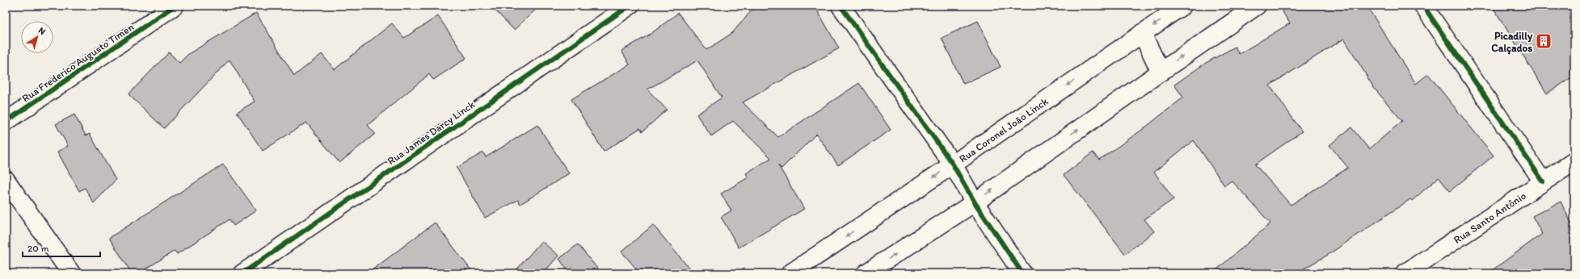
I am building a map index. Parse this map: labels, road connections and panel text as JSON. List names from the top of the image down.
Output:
{
  "streets": {
    "street": [
      "Rua Frederico Augusto Timen",
      "Rua Coronel João Linck",
      "Rua James Darcy Linck",
      "Rua Santo Antônio"
    ]
  },
  "places": {
    "building": ["Picadilly Calçados"]
  },
  "scale_bar": "20 m",
  "north": "top right"
}
